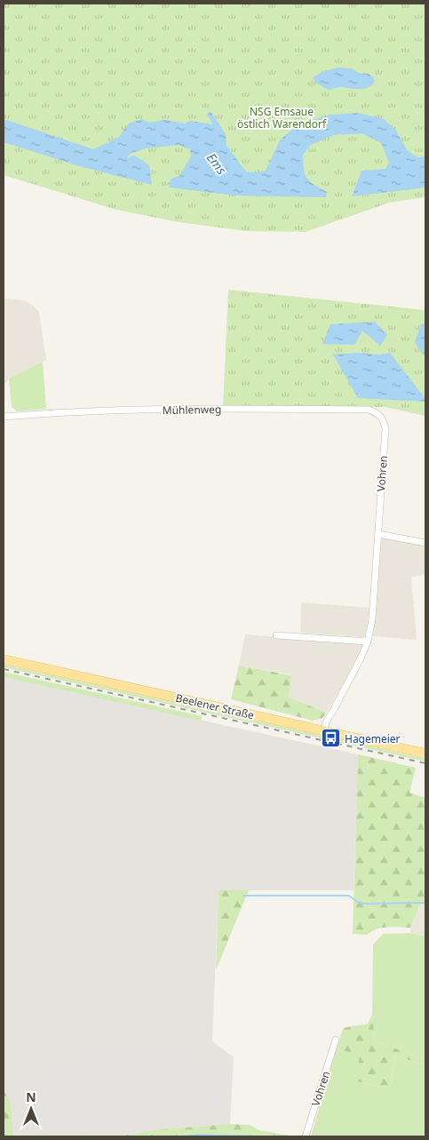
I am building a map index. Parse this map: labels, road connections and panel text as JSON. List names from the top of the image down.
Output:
{
  "streets": {
    "main road": ["Beelener Straße"],
    "street": ["Mühlenweg", "Vohren"]
  },
  "crossings": [
    ["Mühlenweg", "Vohren"],
    ["Vohren", "Beelener Straße"]
  ],
  "water": ["Ems"],
  "parks": ["NSG Emsaue östlich Warendorf"],
  "places": {
    "bus stop": ["Hagemeier"]
  },
  "north": "top"
}
